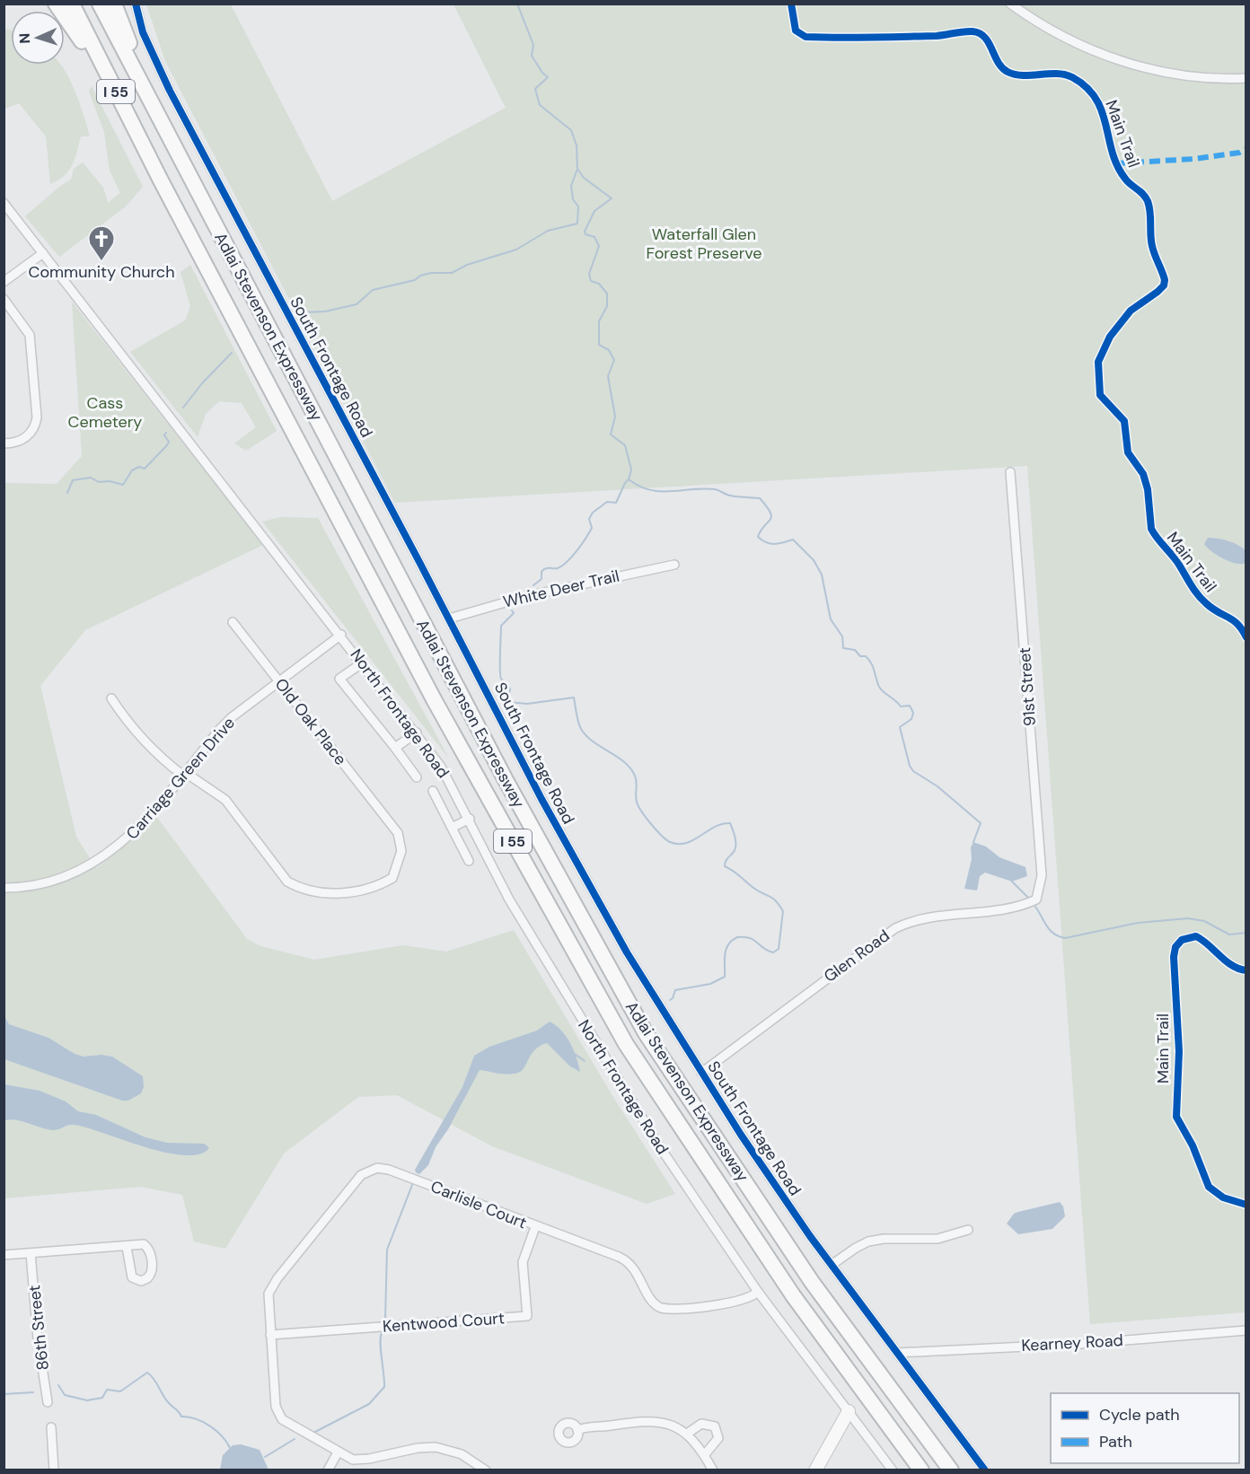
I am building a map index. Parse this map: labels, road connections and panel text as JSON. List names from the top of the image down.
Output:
{
  "streets": {
    "highway": ["I 55", "Adlai Stevenson Expressway"],
    "street": [
      "South Frontage Road",
      "White Deer Trail",
      "91st Street",
      "North Frontage Road",
      "Old Oak Place",
      "Carriage Green Drive",
      "Glen Road",
      "Carlisle Court",
      "Kentwood Court",
      "86th Street",
      "Kearney Road"
    ],
    "cycle path": ["Main Trail"]
  },
  "crossings": [
    ["South Frontage Road", "White Deer Trail"],
    ["South Frontage Road", "Glen Road"],
    ["South Frontage Road", "Kearney Road"],
    ["91st Street", "Glen Road"],
    ["North Frontage Road", "Carriage Green Drive"],
    ["North Frontage Road", "Carlisle Court"],
    ["Old Oak Place", "Carriage Green Drive"],
    ["Carlisle Court", "Kentwood Court"]
  ],
  "parks": ["Waterfall Glen Forest Preserve", "Cass Cemetery"],
  "places": {
    "church": ["Community Church"]
  },
  "legend": ["Cycle path", "Path"],
  "north": "left"
}
